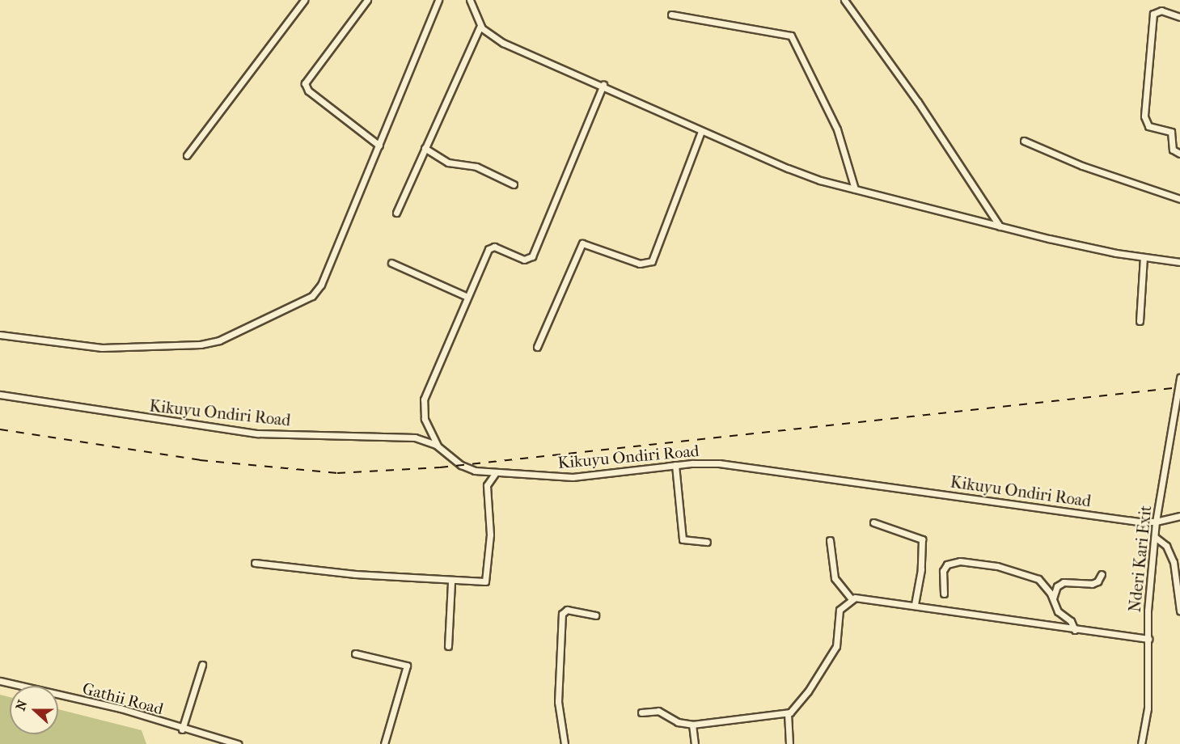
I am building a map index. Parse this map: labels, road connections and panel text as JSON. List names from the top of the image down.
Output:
{
  "streets": {
    "street": ["Kikuyu Ondiri Road", "Nderi Kari Exit", "Gathii Road"]
  },
  "crossings": [
    ["Kikuyu Ondiri Road", "Nderi Kari Exit"]
  ],
  "north": "left"
}
